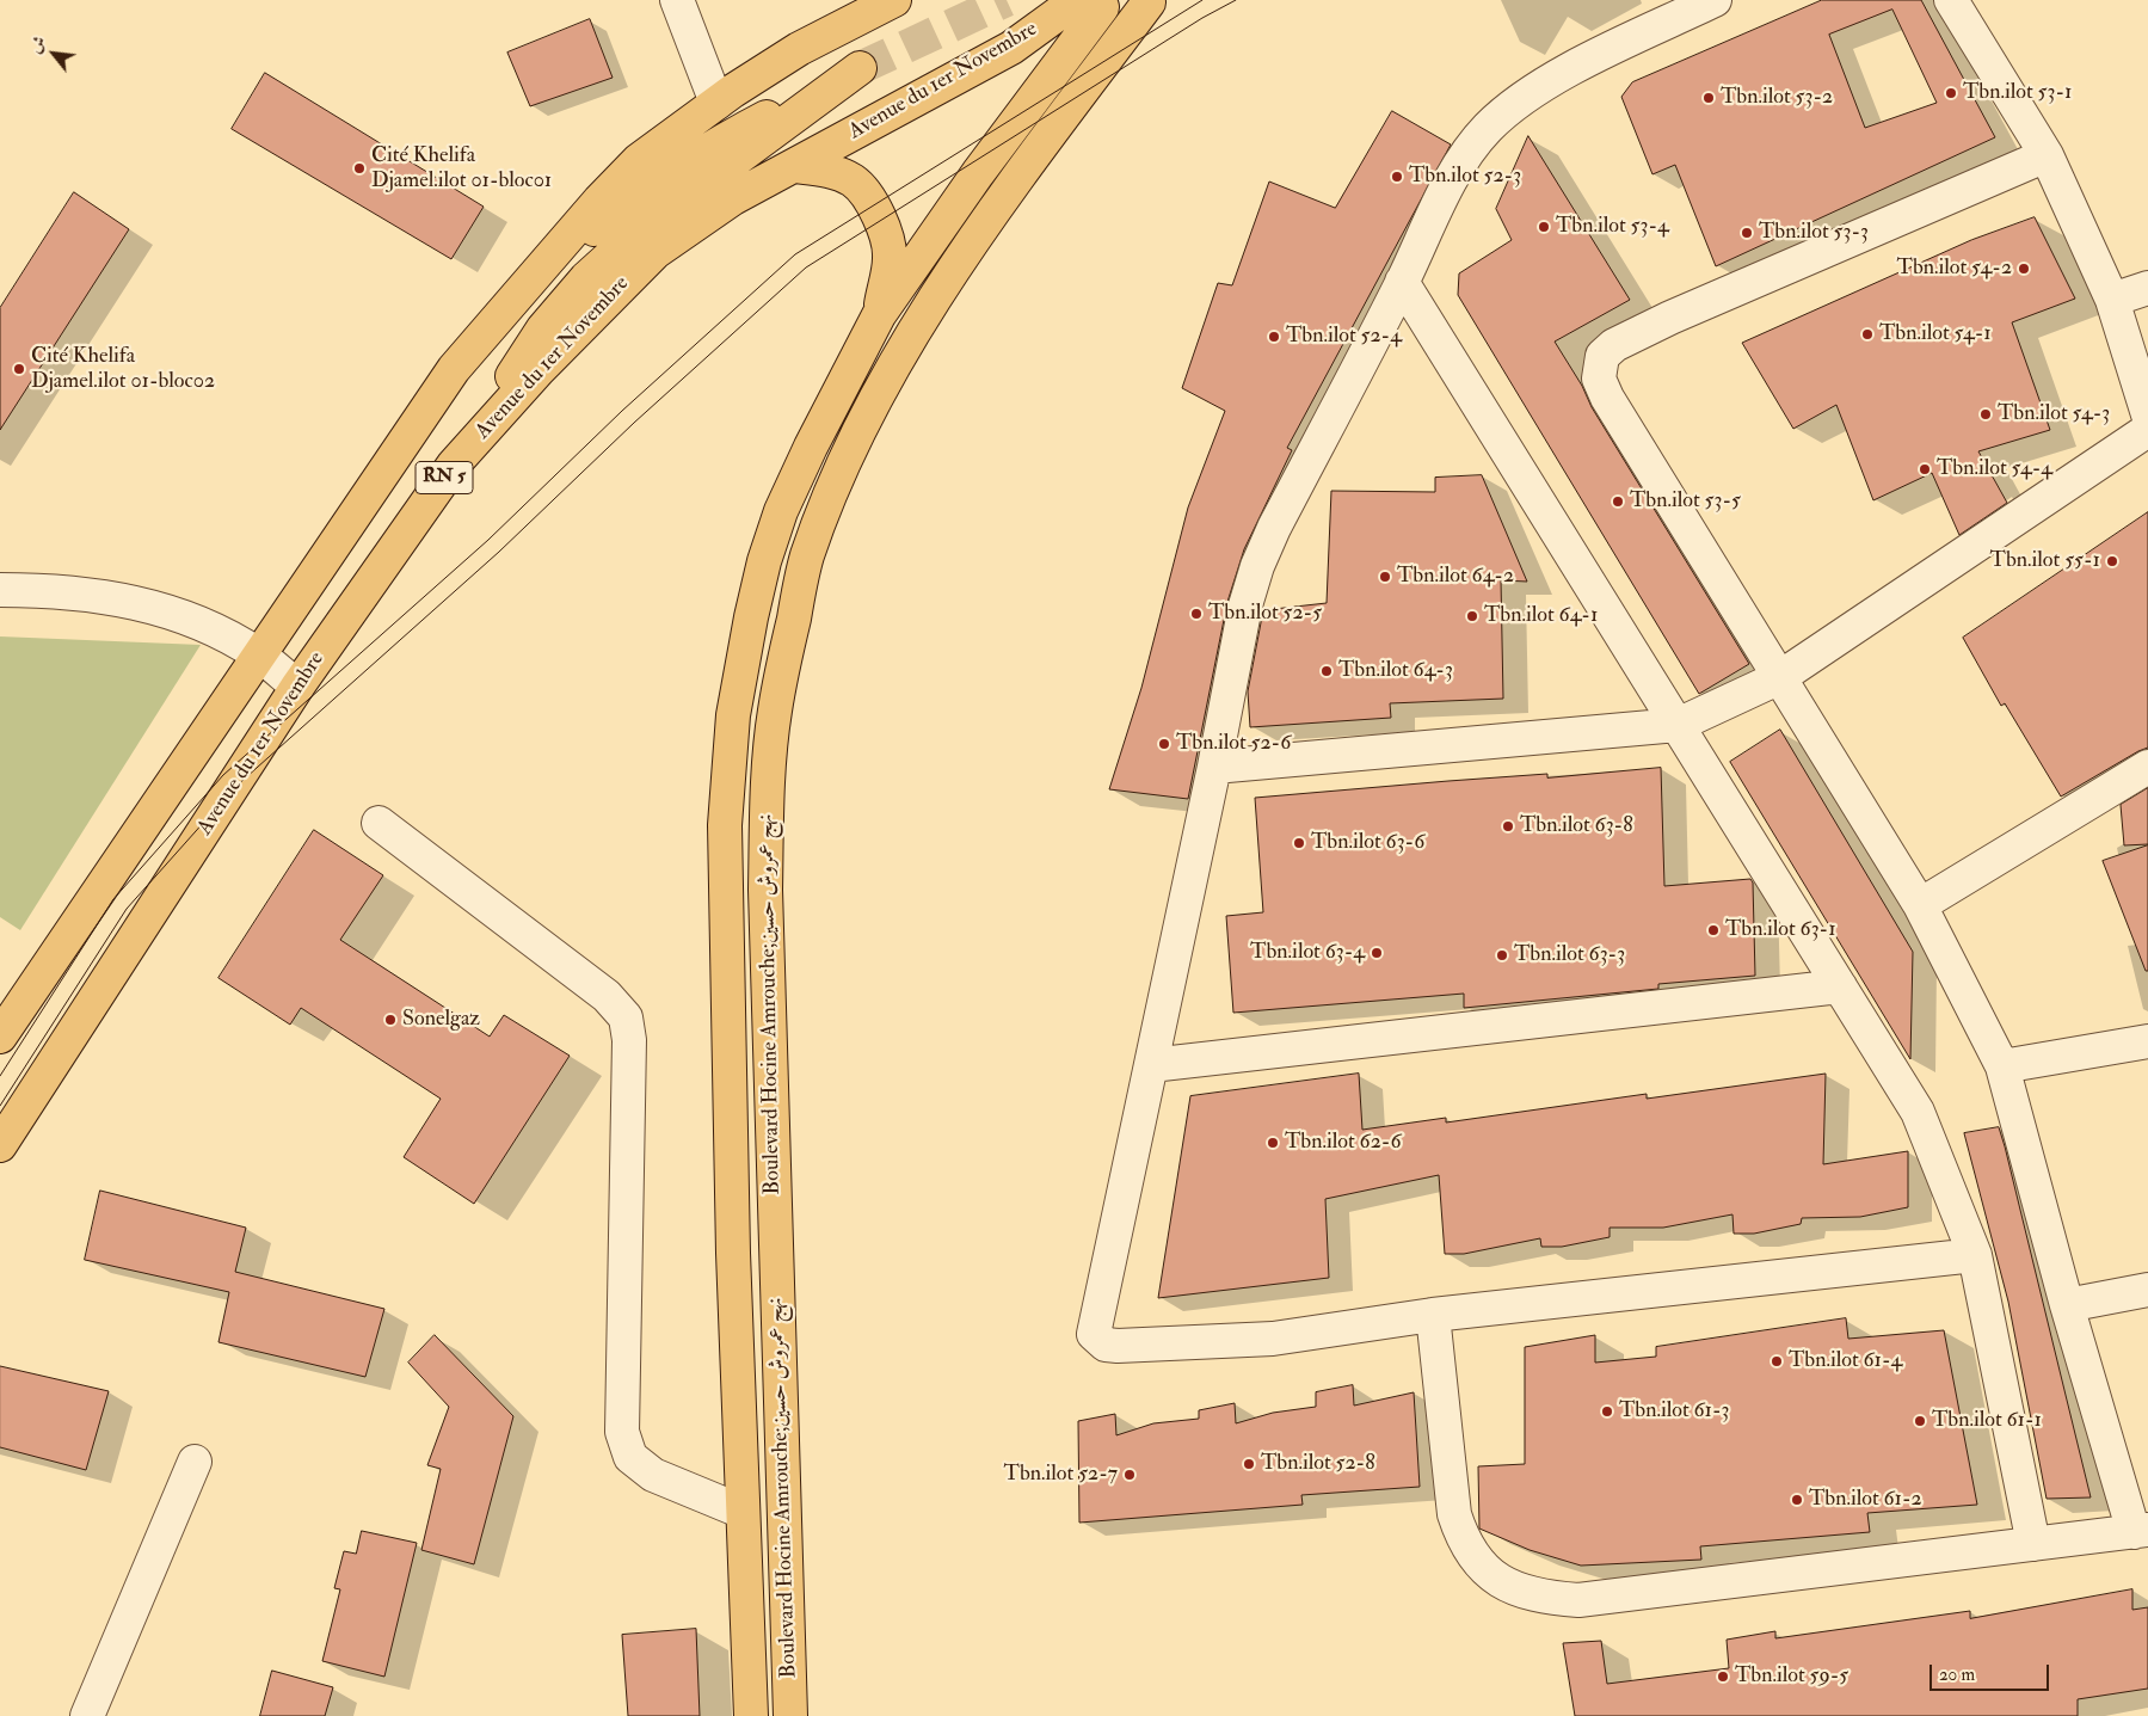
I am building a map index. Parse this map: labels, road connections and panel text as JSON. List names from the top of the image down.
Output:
{
  "streets": {
    "main road": ["Avenue du 1er Novembre", "RN 5", "Boulevard Hocine Amrouche;نهج عمروش حسين"]
  },
  "crossings": [
    ["Avenue du 1er Novembre", "RN 5"],
    ["Avenue du 1er Novembre", "Boulevard Hocine Amrouche;نهج عمروش حسين"]
  ],
  "places": [
    "Tbn.ilot 53-1",
    "Tbn.ilot 53-2",
    "Cité Khelifa Djamel.ilot 01-bloc01",
    "Tbn.ilot 52-3",
    "Tbn.ilot 53-4",
    "Tbn.ilot 53-3",
    "Tbn.ilot 54-2",
    "Tbn.ilot 54-1",
    "Tbn.ilot 52-4",
    "Cité Khelifa Djamel.ilot 01-bloc02",
    "Tbn.ilot 54-3",
    "Tbn.ilot 54-4",
    "Tbn.ilot 53-5",
    "Tbn.ilot 55-1",
    "Tbn.ilot 64-2",
    "Tbn.ilot 52-5",
    "Tbn.ilot 64-1",
    "Tbn.ilot 64-3",
    "Tbn.ilot 52-6",
    "Tbn.ilot 63-8",
    "Tbn.ilot 63-6",
    "Tbn.ilot 63-1",
    "Tbn.ilot 63-4",
    "Tbn.ilot 63-3",
    "Sonelgaz",
    "Tbn.ilot 62-6",
    "Tbn.ilot 61-4",
    "Tbn.ilot 61-3",
    "Tbn.ilot 61-1",
    "Tbn.ilot 52-8",
    "Tbn.ilot 52-7",
    "Tbn.ilot 61-2",
    "Tbn.ilot 59-5"
  ],
  "scale_bar": "20 m",
  "north": "top left"
}
